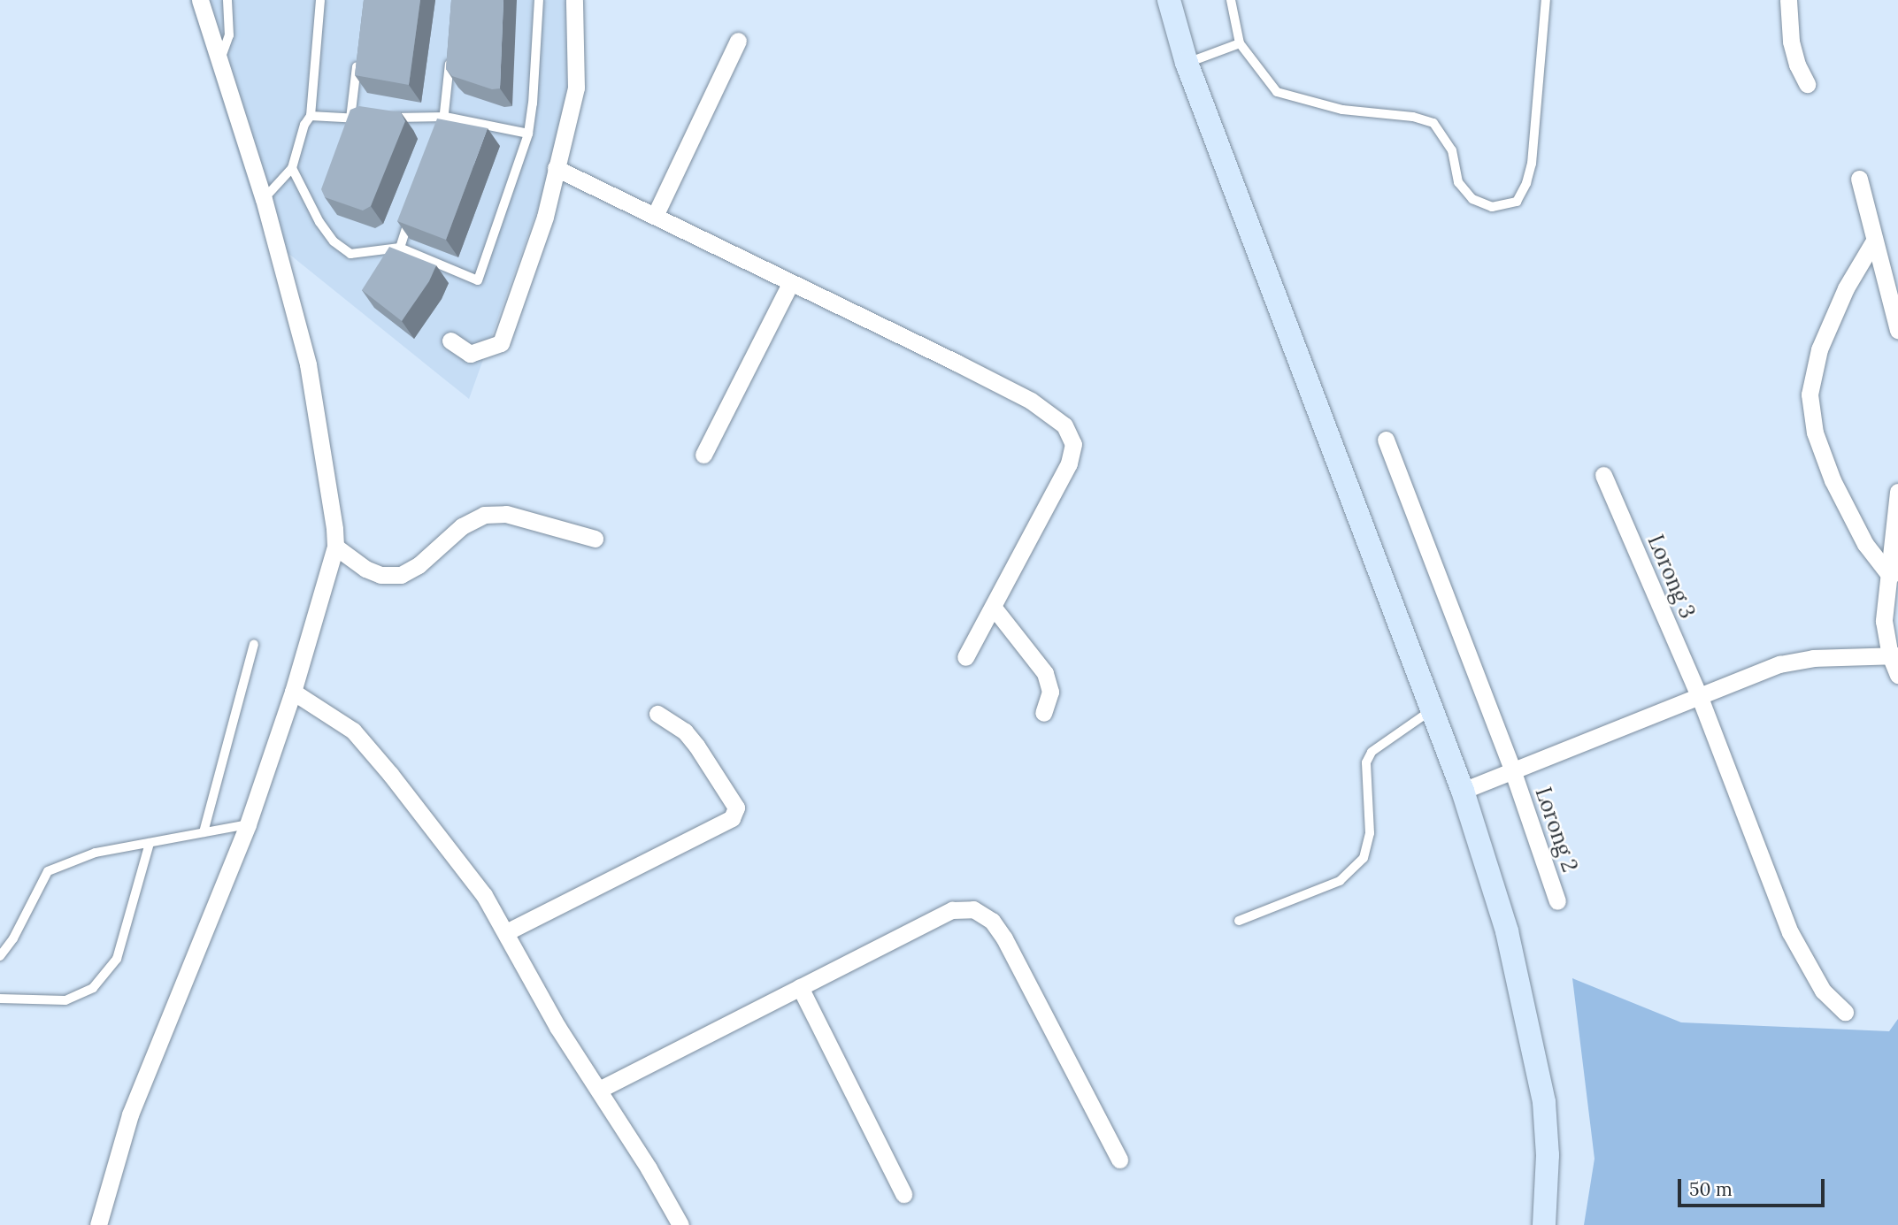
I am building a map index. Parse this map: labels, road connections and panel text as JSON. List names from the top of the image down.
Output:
{
  "streets": {
    "street": ["Lorong 3", "Lorong 2"]
  },
  "scale_bar": "50 m"
}
